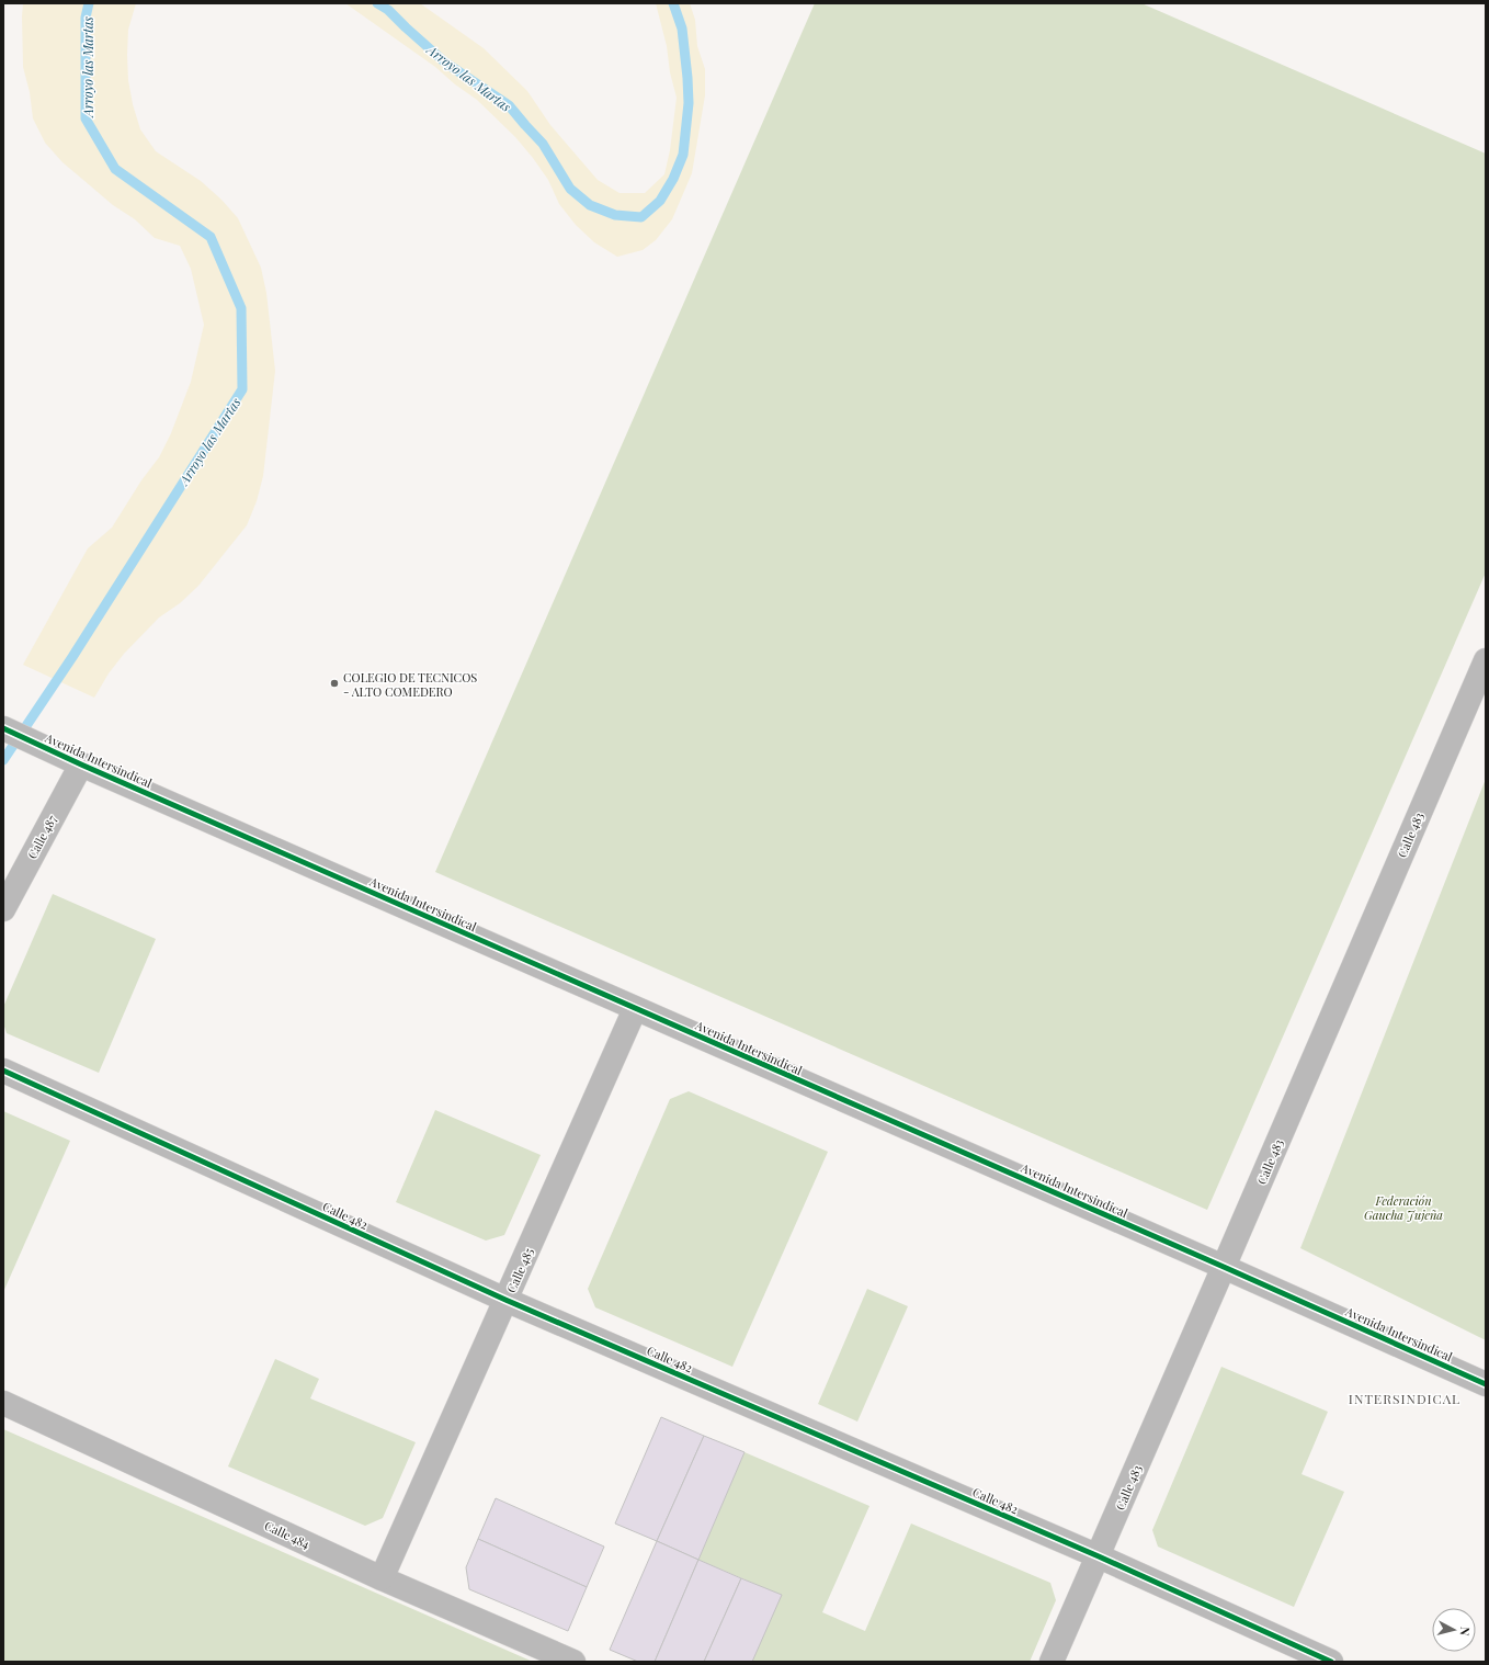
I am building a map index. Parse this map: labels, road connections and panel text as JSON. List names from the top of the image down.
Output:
{
  "streets": {
    "street": [
      "Avenida Intersindical",
      "Calle 483",
      "Calle 487",
      "Calle 482",
      "Calle 485",
      "Calle 484"
    ]
  },
  "crossings": [
    ["Avenida Intersindical", "Calle 483"],
    ["Avenida Intersindical", "Calle 487"],
    ["Avenida Intersindical", "Calle 485"],
    ["Calle 483", "Calle 482"],
    ["Calle 482", "Calle 485"],
    ["Calle 485", "Calle 484"]
  ],
  "districts": ["INTERSINDICAL"],
  "water": ["Arroyo las Martas"],
  "parks": ["Federación Gaucha Jujeña"],
  "places": ["COLEGIO DE TECNICOS - ALTO COMEDERO"],
  "north": "right"
}
